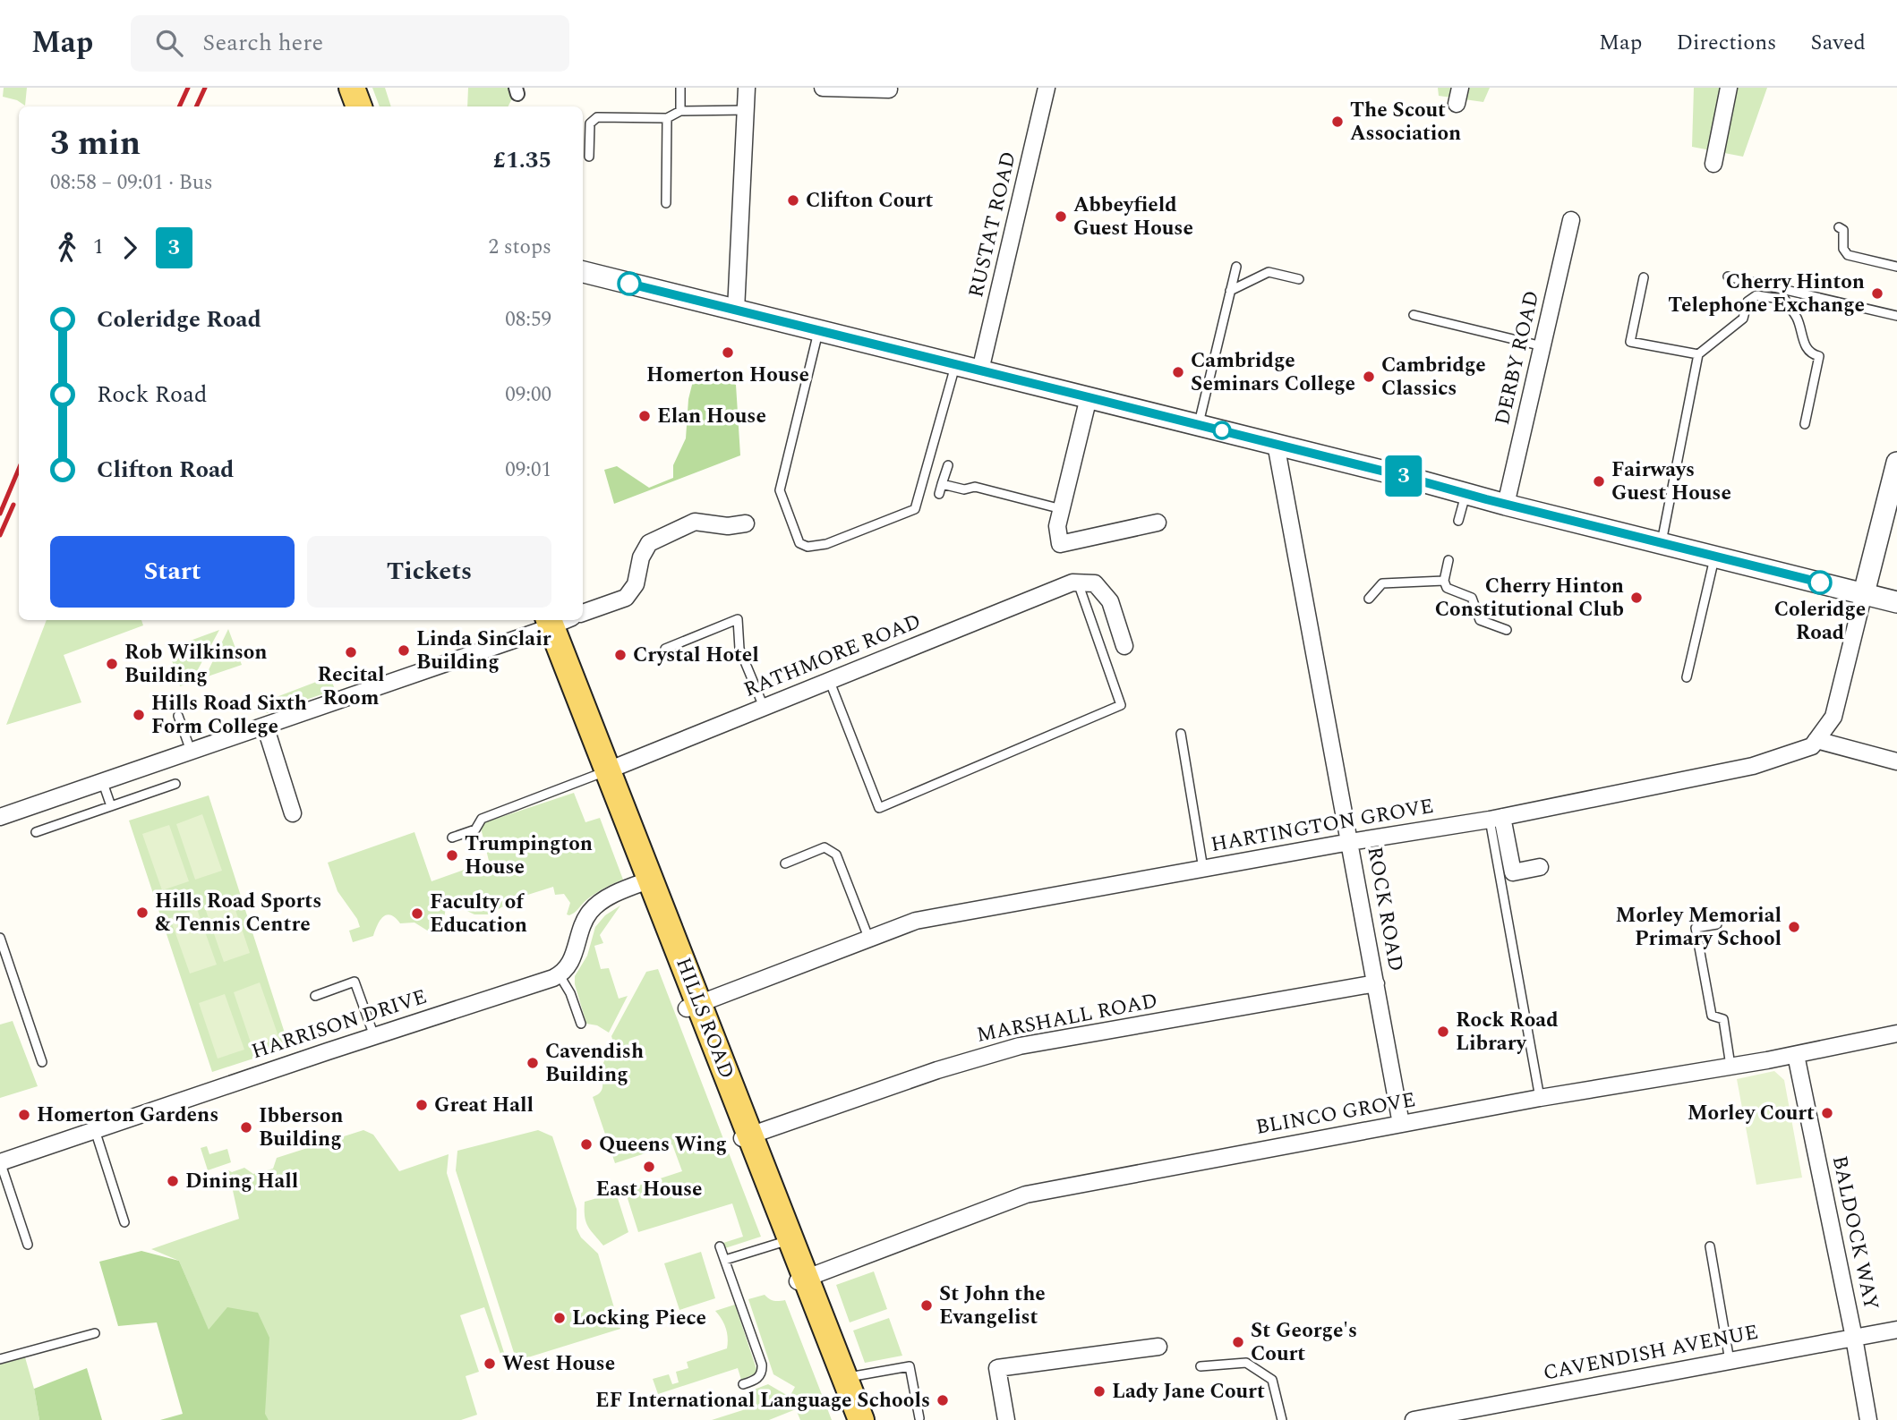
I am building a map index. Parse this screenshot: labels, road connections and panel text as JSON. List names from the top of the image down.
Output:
{
  "streets": {
    "main road": ["HILLS ROAD"],
    "street": [
      "RUSTAT ROAD",
      "DERBY ROAD",
      "RATHMORE ROAD",
      "HARTINGTON GROVE",
      "ROCK ROAD",
      "MARSHALL ROAD",
      "HARRISON DRIVE",
      "BLINCO GROVE",
      "BALDOCK WAY",
      "CAVENDISH AVENUE"
    ]
  },
  "crossings": [
    ["RATHMORE ROAD", "HILLS ROAD"],
    ["HARTINGTON GROVE", "ROCK ROAD"],
    ["HARTINGTON GROVE", "HILLS ROAD"],
    ["ROCK ROAD", "MARSHALL ROAD"],
    ["ROCK ROAD", "BLINCO GROVE"],
    ["HILLS ROAD", "MARSHALL ROAD"],
    ["HILLS ROAD", "BLINCO GROVE"],
    ["BLINCO GROVE", "BALDOCK WAY"],
    ["BALDOCK WAY", "CAVENDISH AVENUE"]
  ],
  "places": [
    "The Scout Association",
    "Clifton Court",
    "Abbeyfield Guest House",
    "Cherry Hinton Telephone Exchange",
    "Homerton House",
    "Cambridge Seminars College",
    "Cambridge Classics",
    "Elan House",
    "Fairways Guest House",
    "Coleridge Road",
    "Cherry Hinton Constitutional Club",
    "Linda Sinclair Building",
    "Recital Room",
    "Crystal Hotel",
    "Rob Wilkinson Building",
    "Hills Road Sixth Form College",
    "Trumpington House",
    "Hills Road Sports & Tennis Centre",
    "Faculty of Education",
    "Morley Memorial Primary School",
    "Rock Road Library",
    "Cavendish Building",
    "Great Hall",
    "Morley Court",
    "Homerton Gardens",
    "Ibberson Building",
    "Queens Wing",
    "East House",
    "Dining Hall",
    "St John the Evangelist",
    "Locking Piece",
    "St George's Court",
    "West House",
    "Lady Jane Court",
    "EF International Language Schools"
  ],
  "lines": ["bus line 3"],
  "page": {
    "header": "Map",
    "search": "Search here",
    "nav": ["Map", "Directions", "Saved"],
    "on_map": "3",
    "heading": ["3 min", "08:58 – 09:01 · Bus", "£1.35"],
    "legs": ["1", "3", "2 stops"],
    "list": [
      {
        "name": "Coleridge Road",
        "value": "08:59"
      },
      {
        "name": "Rock Road",
        "value": "09:00"
      },
      {
        "name": "Clifton Road",
        "value": "09:01"
      }
    ],
    "buttons": ["Start", "Tickets"]
  }
}
